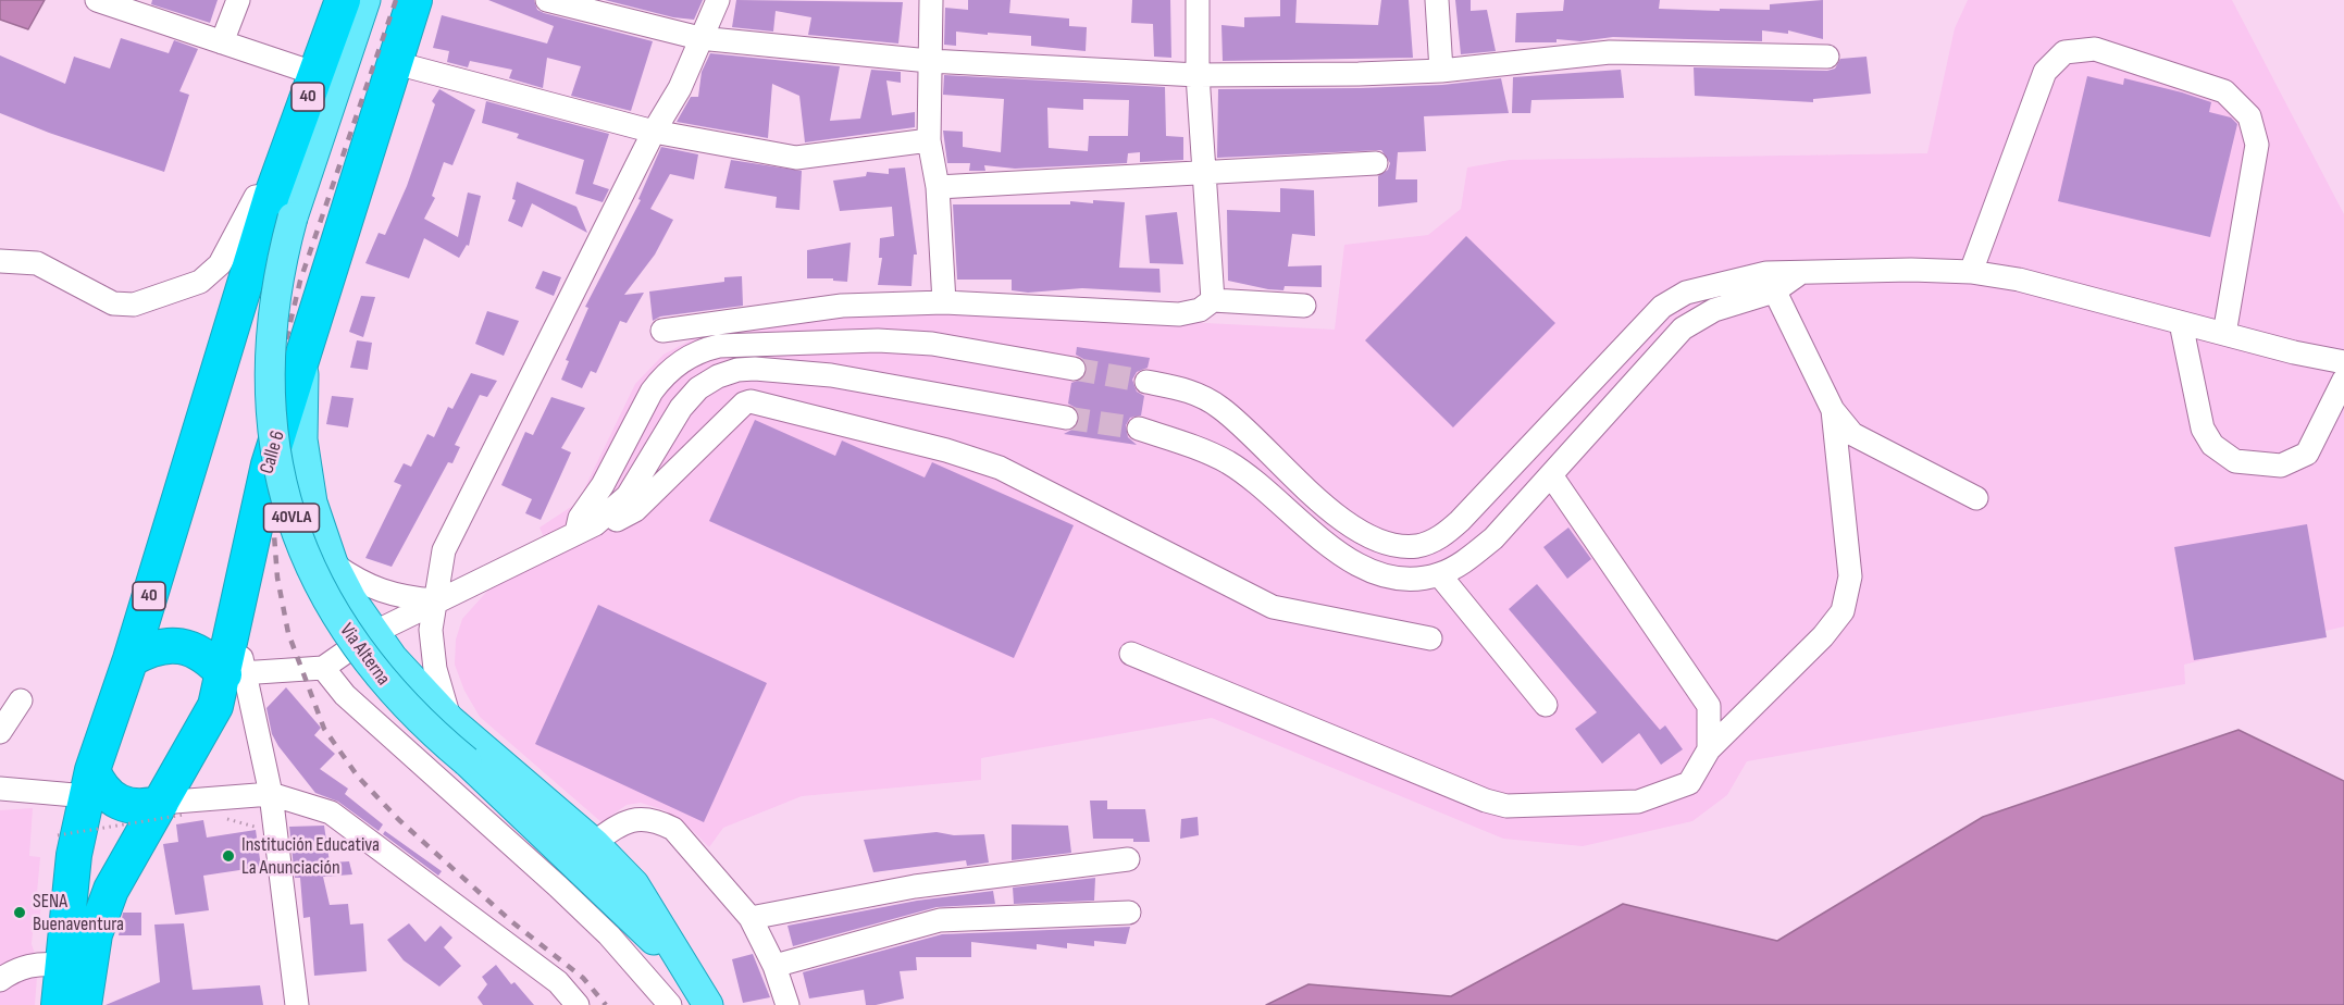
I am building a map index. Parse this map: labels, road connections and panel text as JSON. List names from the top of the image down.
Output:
{
  "streets": {
    "highway": ["40", "Calle 6"],
    "main road": ["40VLA", "Via Alterna"]
  },
  "crossings": [
    ["40", "Via Alterna"],
    ["Calle 6", "Via Alterna"]
  ],
  "places": ["Institución Educativa La Anunciación", "SENA Buenaventura"]
}
